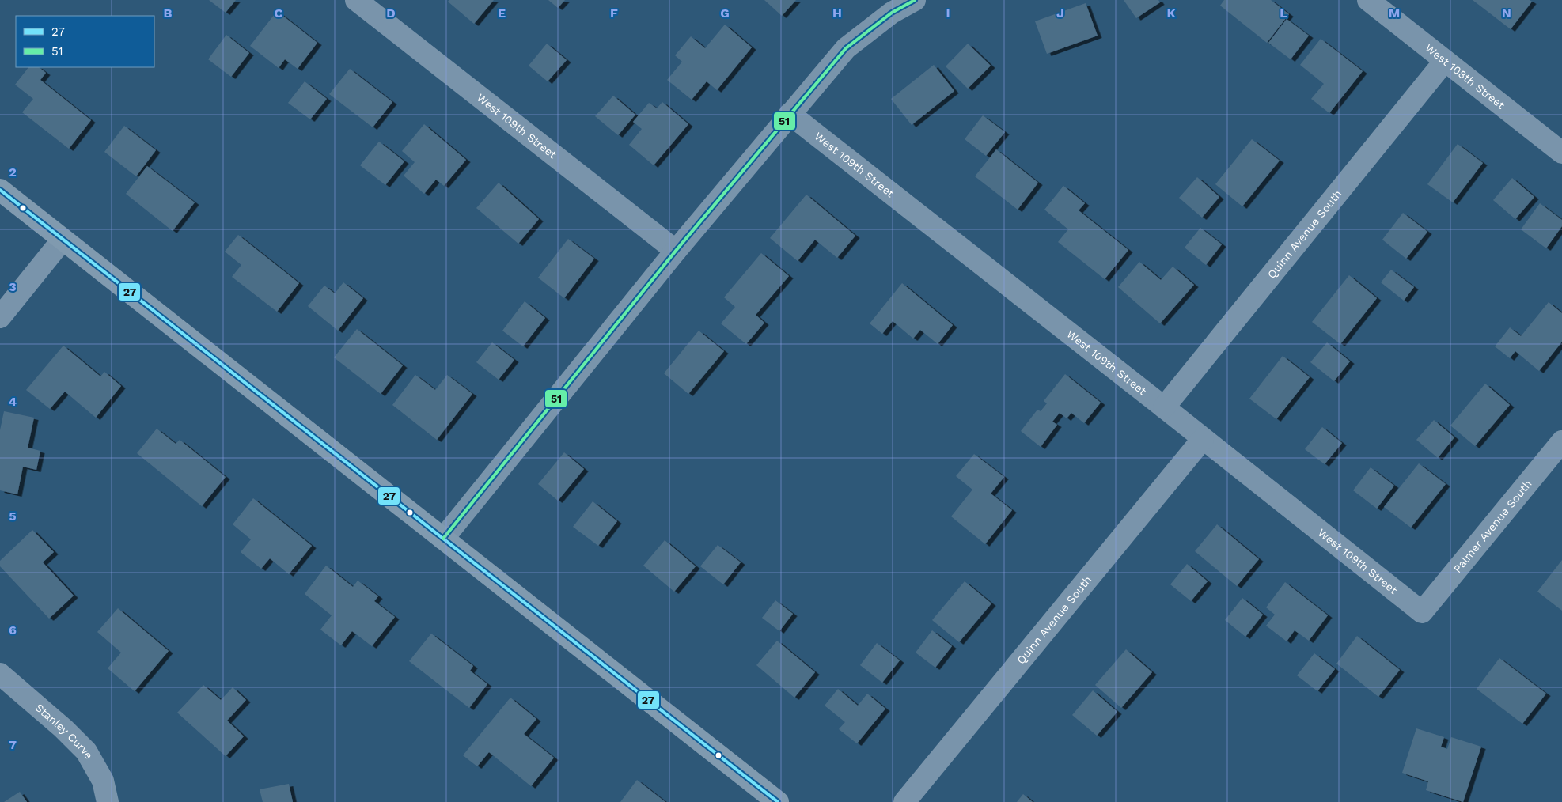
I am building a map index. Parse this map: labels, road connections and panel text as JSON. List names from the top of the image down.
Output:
{
  "streets": {
    "street": [
      "West 108th Street",
      "West 109th Street",
      "Quinn Avenue South",
      "Palmer Avenue South",
      "Stanley Curve"
    ]
  },
  "crossings": [
    ["West 108th Street", "Quinn Avenue South"],
    ["West 109th Street", "Quinn Avenue South"],
    ["West 109th Street", "Palmer Avenue South"]
  ],
  "lines": ["transit line 51", "transit line 27"],
  "legend": ["27", "51"],
  "grid": {
    "columns": [
      "B",
      "C",
      "D",
      "E",
      "F",
      "G",
      "H",
      "I",
      "J",
      "K",
      "L",
      "M",
      "N"
    ],
    "rows": [
      "2",
      "3",
      "4",
      "5",
      "6",
      "7"
    ]
  }
}
